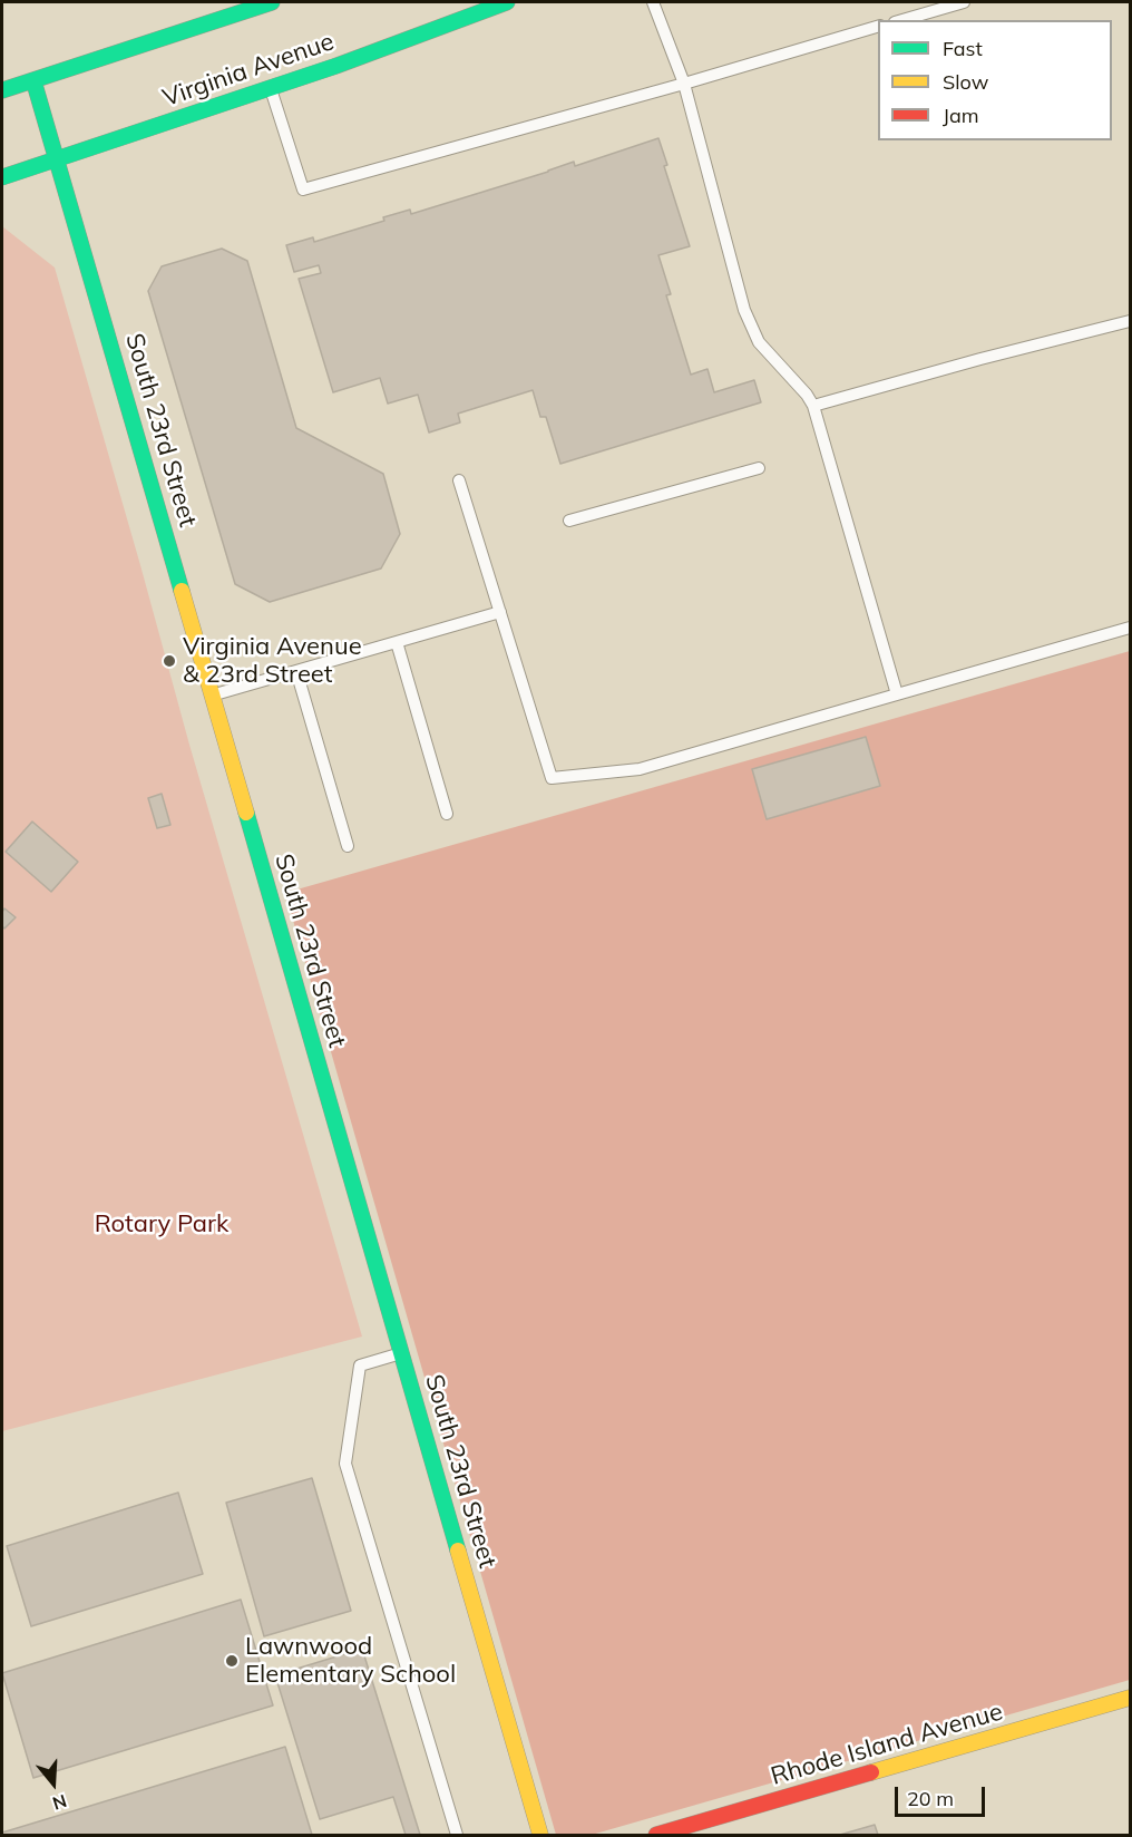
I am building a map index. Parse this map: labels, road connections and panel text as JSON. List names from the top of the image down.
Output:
{
  "streets": {
    "street": ["Virginia Avenue", "South 23rd Street", "Rhode Island Avenue"]
  },
  "crossings": [
    ["Virginia Avenue", "South 23rd Street"]
  ],
  "parks": ["Rotary Park"],
  "places": ["Virginia Avenue & 23rd Street", "Lawnwood Elementary School"],
  "legend": ["Fast", "Slow", "Jam"],
  "scale_bar": "20 m",
  "north": "bottom"
}
